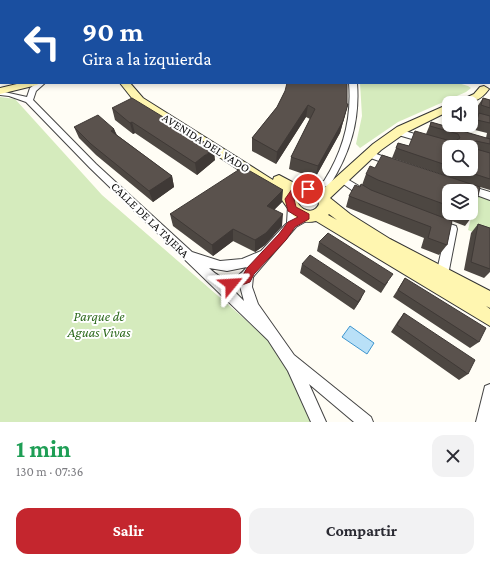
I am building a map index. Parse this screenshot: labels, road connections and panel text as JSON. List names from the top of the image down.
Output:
{
  "streets": {
    "street": ["AVENIDA DEL VADO", "CALLE DE LA TAJERA"]
  },
  "parks": ["Parque de Aguas Vivas"],
  "page": {
    "turn": ["90 m", "Gira a la izquierda"],
    "heading": ["1 min", "130 m · 07:36"],
    "buttons": ["Salir", "Compartir"]
  }
}
